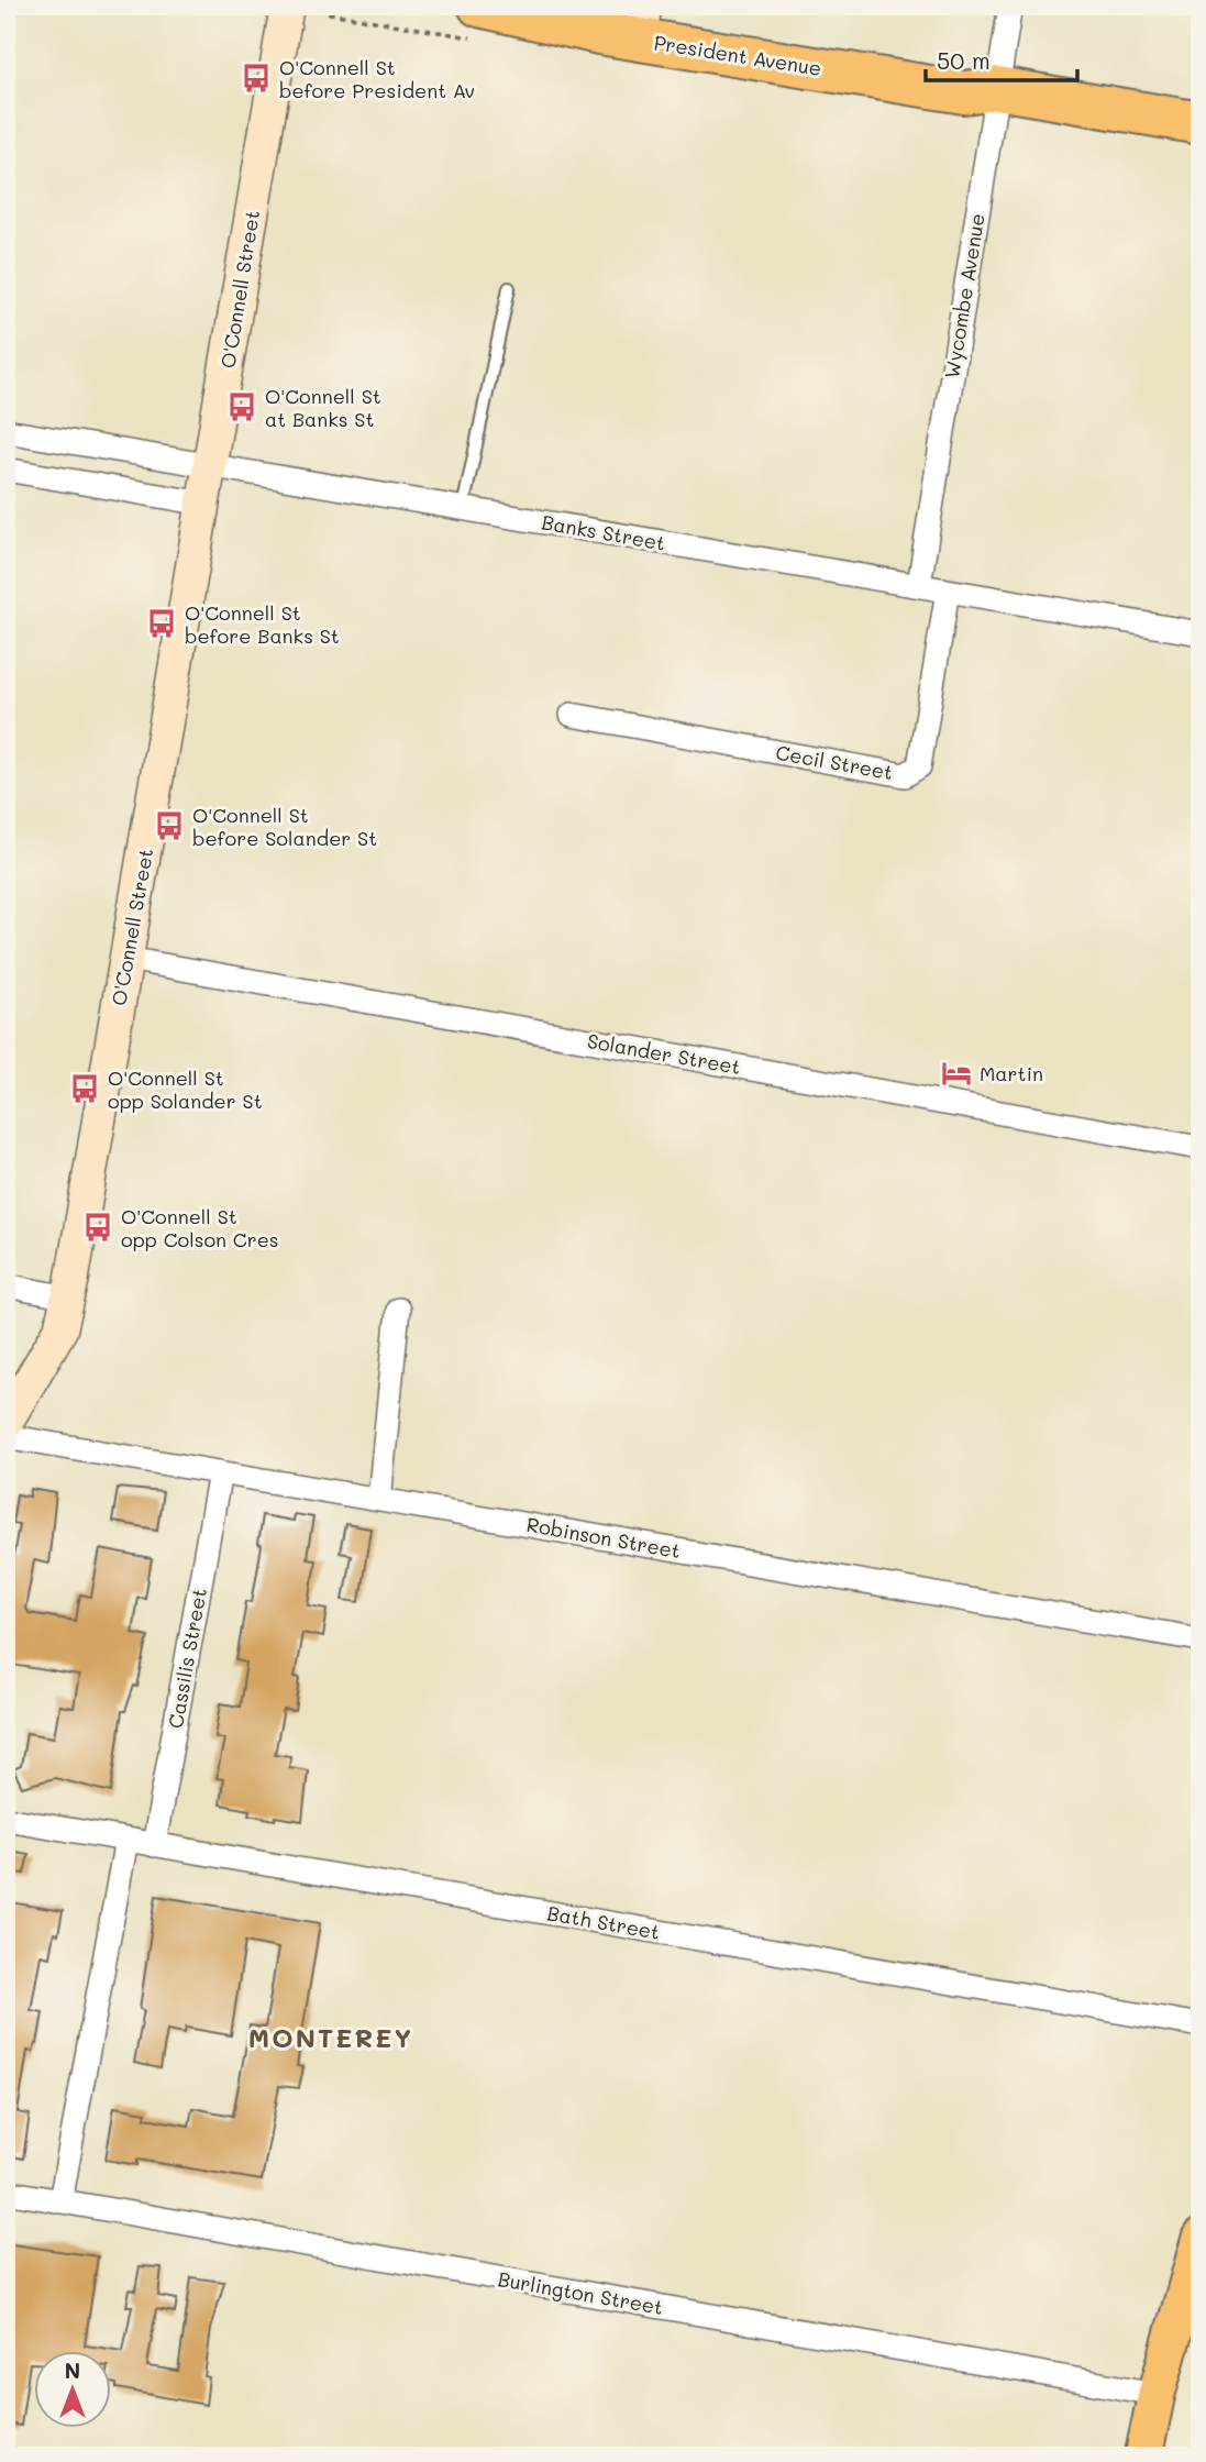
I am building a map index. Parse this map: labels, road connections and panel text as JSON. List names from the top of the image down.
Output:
{
  "streets": {
    "highway": ["President Avenue"],
    "main road": ["O'Connell Street"],
    "street": [
      "Wycombe Avenue",
      "Banks Street",
      "Cecil Street",
      "Solander Street",
      "Robinson Street",
      "Cassilis Street",
      "Bath Street",
      "Burlington Street"
    ]
  },
  "crossings": [
    ["President Avenue", "Wycombe Avenue"],
    ["O'Connell Street", "Banks Street"],
    ["O'Connell Street", "Solander Street"],
    ["Wycombe Avenue", "Banks Street"],
    ["Banks Street", "Cecil Street"],
    ["Robinson Street", "Cassilis Street"],
    ["Cassilis Street", "Bath Street"]
  ],
  "districts": ["MONTEREY"],
  "places": {
    "bus stop": [
      "O'Connell St before President Av",
      "O'Connell St at Banks St",
      "O'Connell St before Banks St",
      "O'Connell St before Solander St",
      "O'Connell St opp Solander St",
      "O'Connell St opp Colson Cres"
    ],
    "hotel": ["Martin"]
  },
  "scale_bar": "50 m",
  "north": "top"
}
